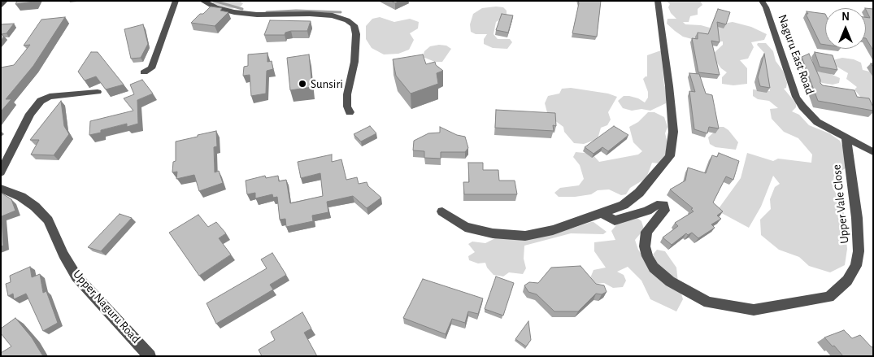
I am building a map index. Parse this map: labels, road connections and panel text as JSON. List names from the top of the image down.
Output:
{
  "streets": {
    "street": ["Naguru East Road", "Upper Vale Close", "Upper Naguru Road"]
  },
  "crossings": [
    ["Naguru East Road", "Upper Vale Close"]
  ],
  "places": ["Sunsiri"],
  "north": "top"
}
